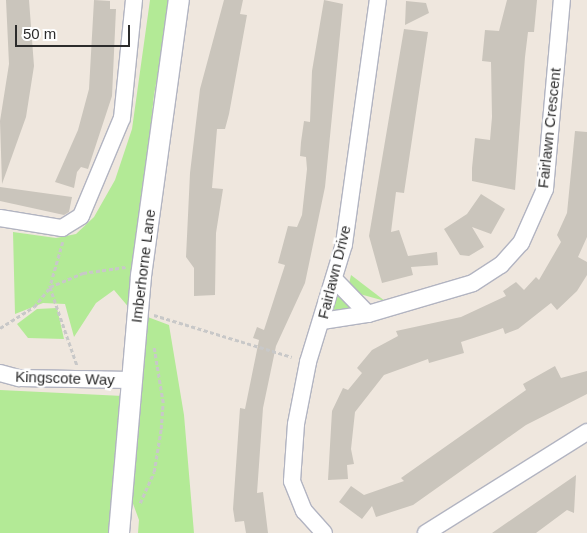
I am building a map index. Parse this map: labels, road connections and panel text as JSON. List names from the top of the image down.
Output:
{
  "streets": {
    "street": [
      "Fairlawn Crescent",
      "Imberhorne Lane",
      "Fairlawn Drive",
      "Kingscote Way"
    ]
  },
  "crossings": [
    ["Fairlawn Crescent", "Fairlawn Drive"],
    ["Imberhorne Lane", "Kingscote Way"]
  ],
  "scale_bar": "50 m"
}
